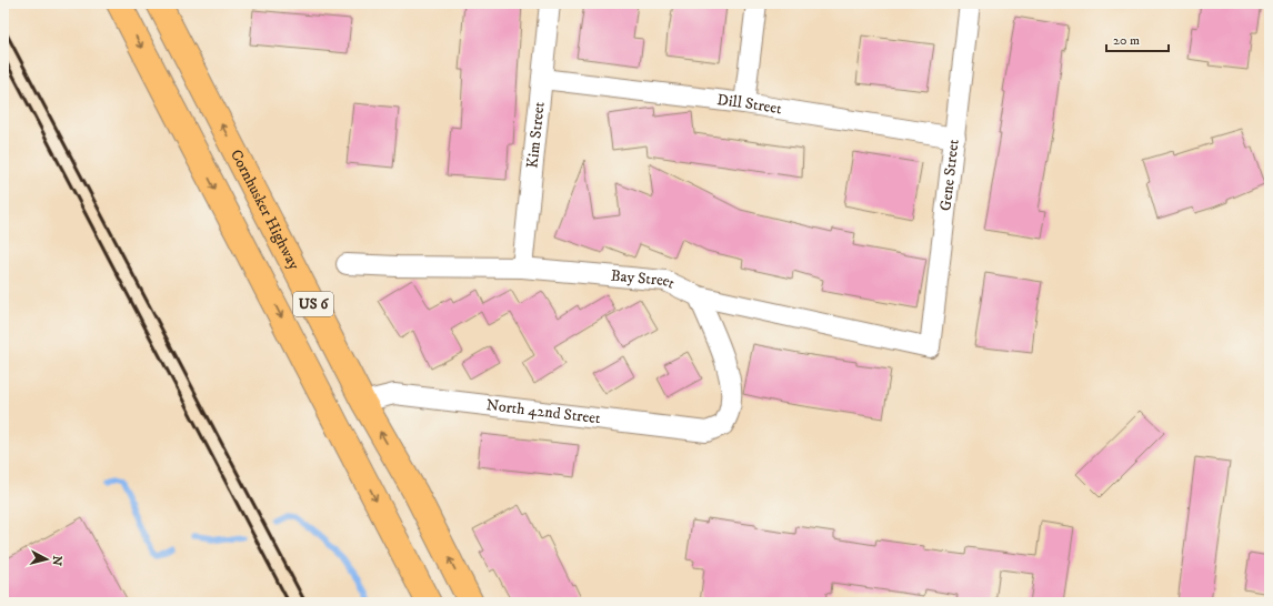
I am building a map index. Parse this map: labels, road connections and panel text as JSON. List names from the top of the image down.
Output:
{
  "streets": {
    "main road": ["Cornhusker Highway", "US 6"],
    "street": [
      "Dill Street",
      "Kim Street",
      "Gene Street",
      "Bay Street",
      "North 42nd Street"
    ]
  },
  "crossings": [
    ["Dill Street", "Kim Street"],
    ["Dill Street", "Gene Street"],
    ["Kim Street", "Bay Street"],
    ["Gene Street", "Bay Street"],
    ["Cornhusker Highway", "North 42nd Street"],
    ["Bay Street", "North 42nd Street"]
  ],
  "scale_bar": "20 m",
  "north": "right"
}
